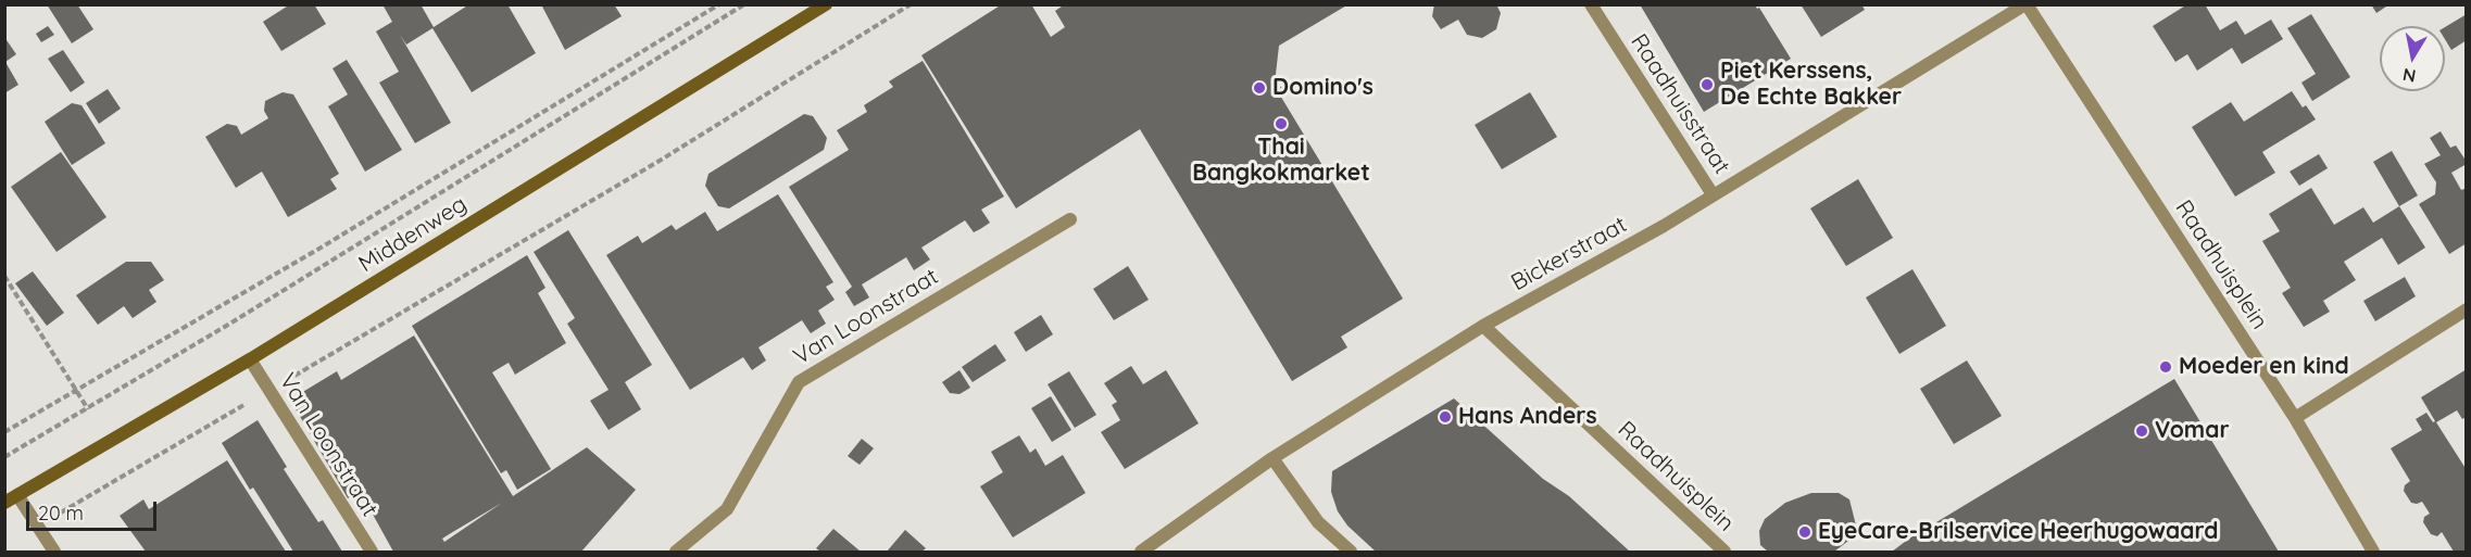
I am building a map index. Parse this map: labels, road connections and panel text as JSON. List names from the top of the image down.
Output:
{
  "streets": {
    "street": [
      "Raadhuisstraat",
      "Middenweg",
      "Bickerstraat",
      "Raadhuisplein",
      "Van Loonstraat"
    ]
  },
  "crossings": [
    ["Raadhuisstraat", "Bickerstraat"],
    ["Middenweg", "Van Loonstraat"],
    ["Bickerstraat", "Raadhuisplein"]
  ],
  "places": [
    "Piet Kerssens, De Echte Bakker",
    "Domino's",
    "Thai Bangkokmarket",
    "Moeder en kind",
    "Hans Anders",
    "Vomar",
    "EyeCare-Brilservice Heerhugowaard"
  ],
  "scale_bar": "20 m",
  "north": "bottom"
}
